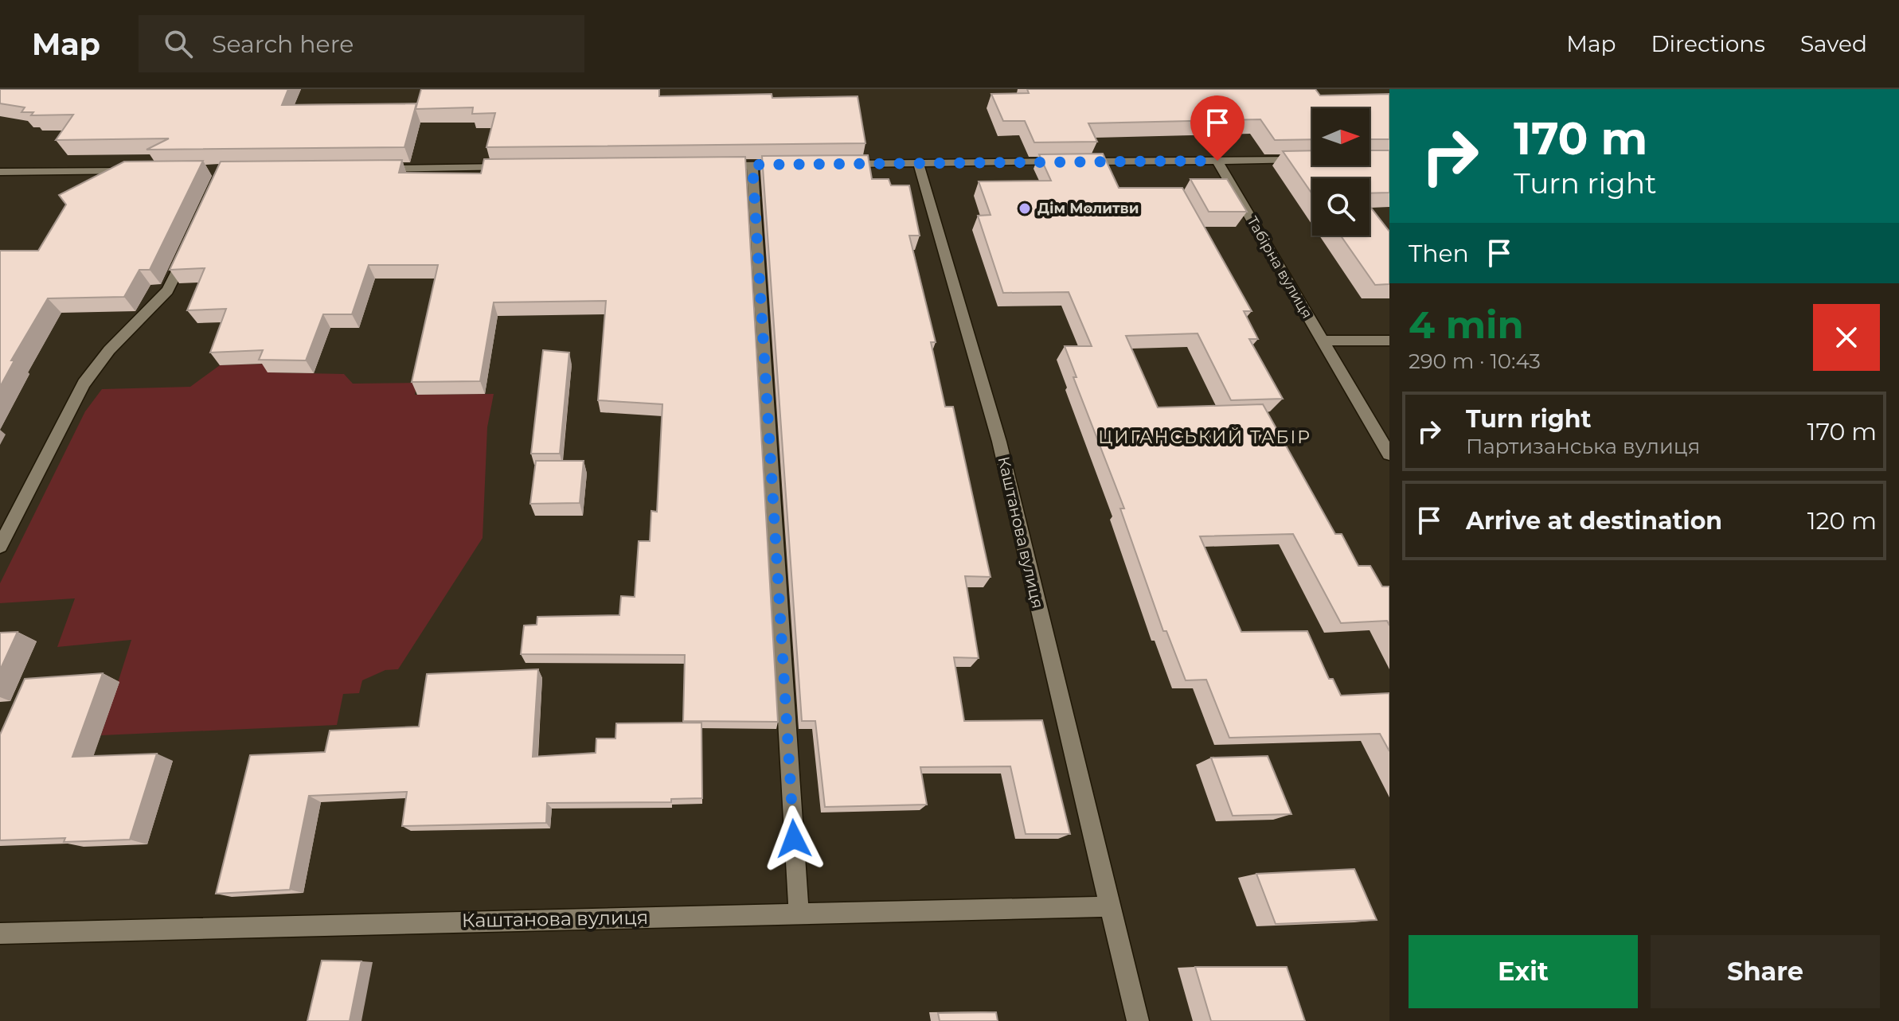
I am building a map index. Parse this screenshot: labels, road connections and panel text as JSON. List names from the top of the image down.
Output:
{
  "streets": {
    "street": ["Табірна вулиця", "Каштанова вулиця"]
  },
  "districts": ["ЦИГАНСЬКИЙ ТАБІР"],
  "places": ["Дім Молитви"],
  "north": "right",
  "page": {
    "header": "Map",
    "search": "Search here",
    "nav": ["Map", "Directions", "Saved"],
    "turn": ["170 m", "Turn right"],
    "then": "Then",
    "heading": ["4 min", "290 m · 10:43"],
    "list": [
      {
        "name": "Turn right",
        "note": "Партизанська вулиця",
        "value": "170 m"
      },
      {
        "name": "Arrive at destination",
        "value": "120 m"
      }
    ],
    "buttons": ["Exit", "Share"]
  }
}
